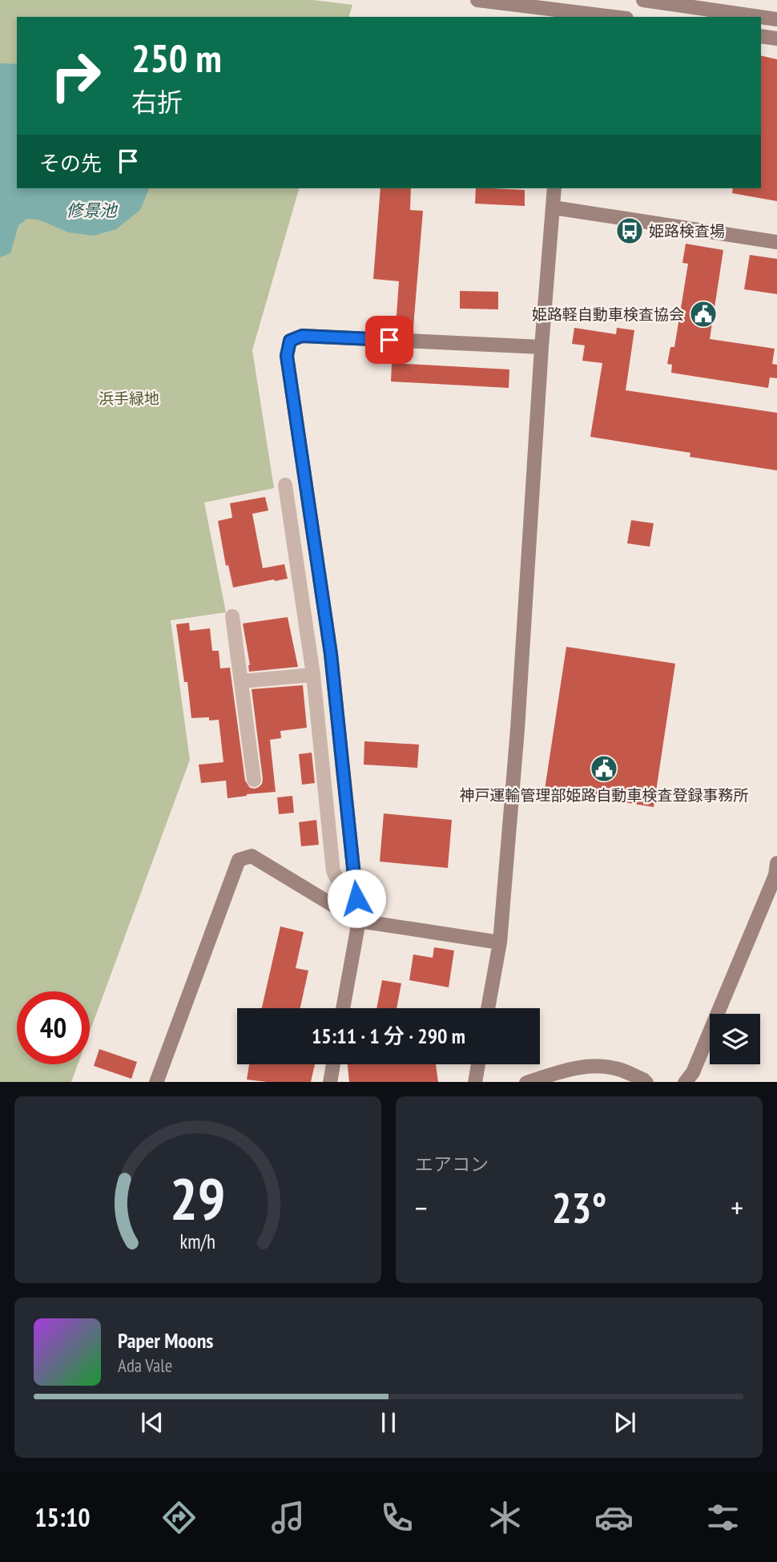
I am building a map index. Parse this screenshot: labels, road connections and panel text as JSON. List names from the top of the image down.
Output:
{
  "water": ["修景池"],
  "parks": ["浜手緑地"],
  "places": {
    "bus stop": ["姫路検査場"],
    "public building": ["姫路軽自動車検査協会", "神戸運輸管理部姫路自動車検査登録事務所"]
  },
  "page": {
    "turn": ["250 m", "右折"],
    "then": "その先",
    "limit": "40",
    "trip": "15:11 · 1 分 · 290 m",
    "tile": "エアコン",
    "heat": ["−", "23°", "+"],
    "song": ["Paper Moons", "Ada Vale"],
    "tabs": "15:10",
    "gauge": ["29", "km/h"]
  }
}
